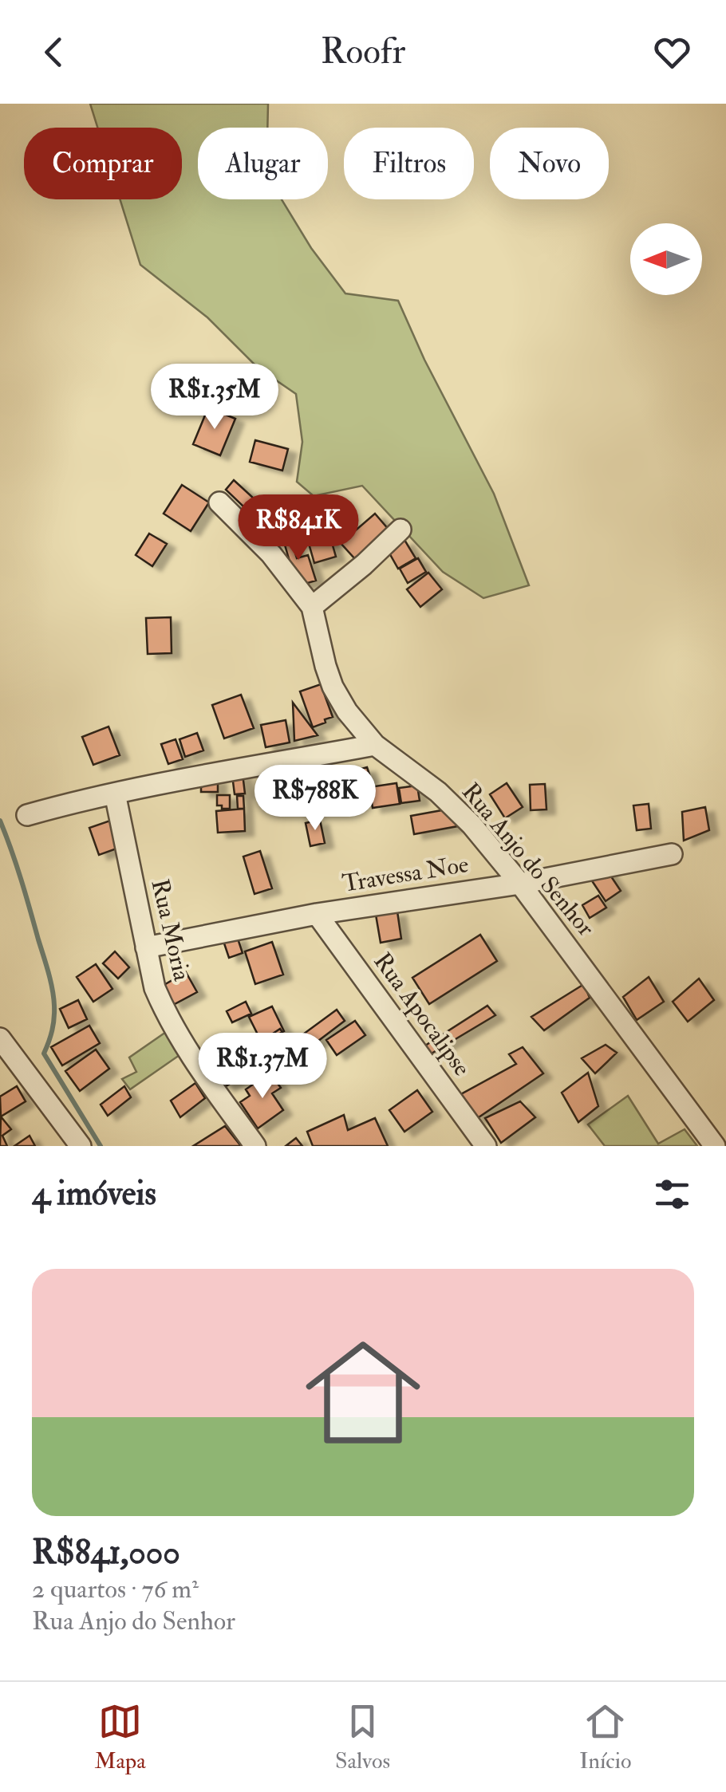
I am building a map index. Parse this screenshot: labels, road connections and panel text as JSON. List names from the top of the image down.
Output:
{
  "streets": {
    "street": [
      "Rua Anjo do Senhor",
      "Travessa Noe",
      "Rua Moria",
      "Rua Apocalipse"
    ]
  },
  "crossings": [
    ["Rua Anjo do Senhor", "Travessa Noe"],
    ["Travessa Noe", "Rua Moria"],
    ["Travessa Noe", "Rua Apocalipse"]
  ],
  "north": "left",
  "page": {
    "header": "Roofr",
    "chip": [
      "Comprar",
      "Alugar",
      "Filtros",
      "Novo"
    ],
    "price": [
      "R$1.35M",
      "R$841K",
      "R$788K",
      "R$1.37M"
    ],
    "heading": "4 imóveis",
    "list": [
      {
        "name": "R$841,000",
        "note": "2 quartos · 76 m² · Rua Anjo do Senhor"
      }
    ],
    "tabs": ["Mapa", "Salvos", "Início"]
  }
}
